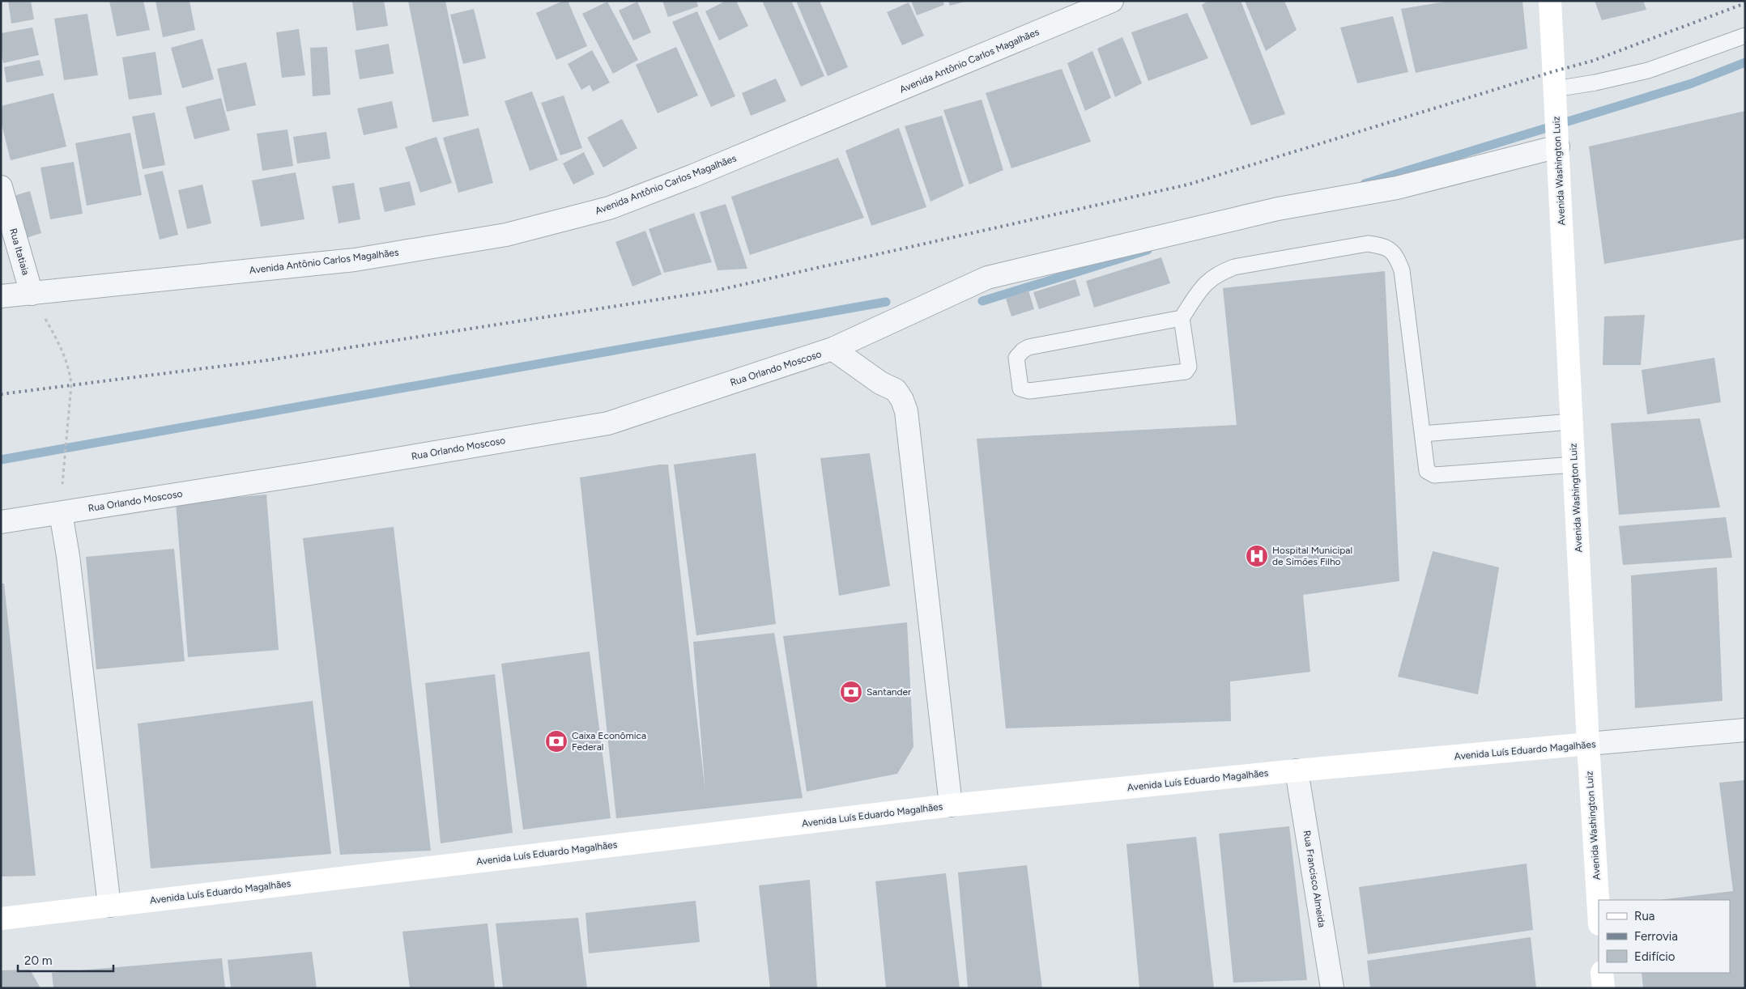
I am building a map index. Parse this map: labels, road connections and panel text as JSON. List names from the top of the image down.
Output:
{
  "streets": {
    "main road": ["Avenida Washington Luiz", "Avenida Luís Eduardo Magalhães"],
    "street": [
      "Avenida Antônio Carlos Magalhães",
      "Rua Itatiaia",
      "Rua Orlando Moscoso",
      "Rua Francisco Almeida"
    ]
  },
  "crossings": [
    ["Avenida Antônio Carlos Magalhães", "Rua Itatiaia"],
    ["Avenida Washington Luiz", "Avenida Luís Eduardo Magalhães"],
    ["Rua Orlando Moscoso", "Avenida Luís Eduardo Magalhães"],
    ["Avenida Luís Eduardo Magalhães", "Rua Francisco Almeida"]
  ],
  "places": {
    "hospital": ["Hospital Municipal de Simões Filho"],
    "bank": ["Santander", "Caixa Econômica Federal"]
  },
  "legend": ["Rua", "Ferrovia", "Edifício"],
  "scale_bar": "20 m"
}
